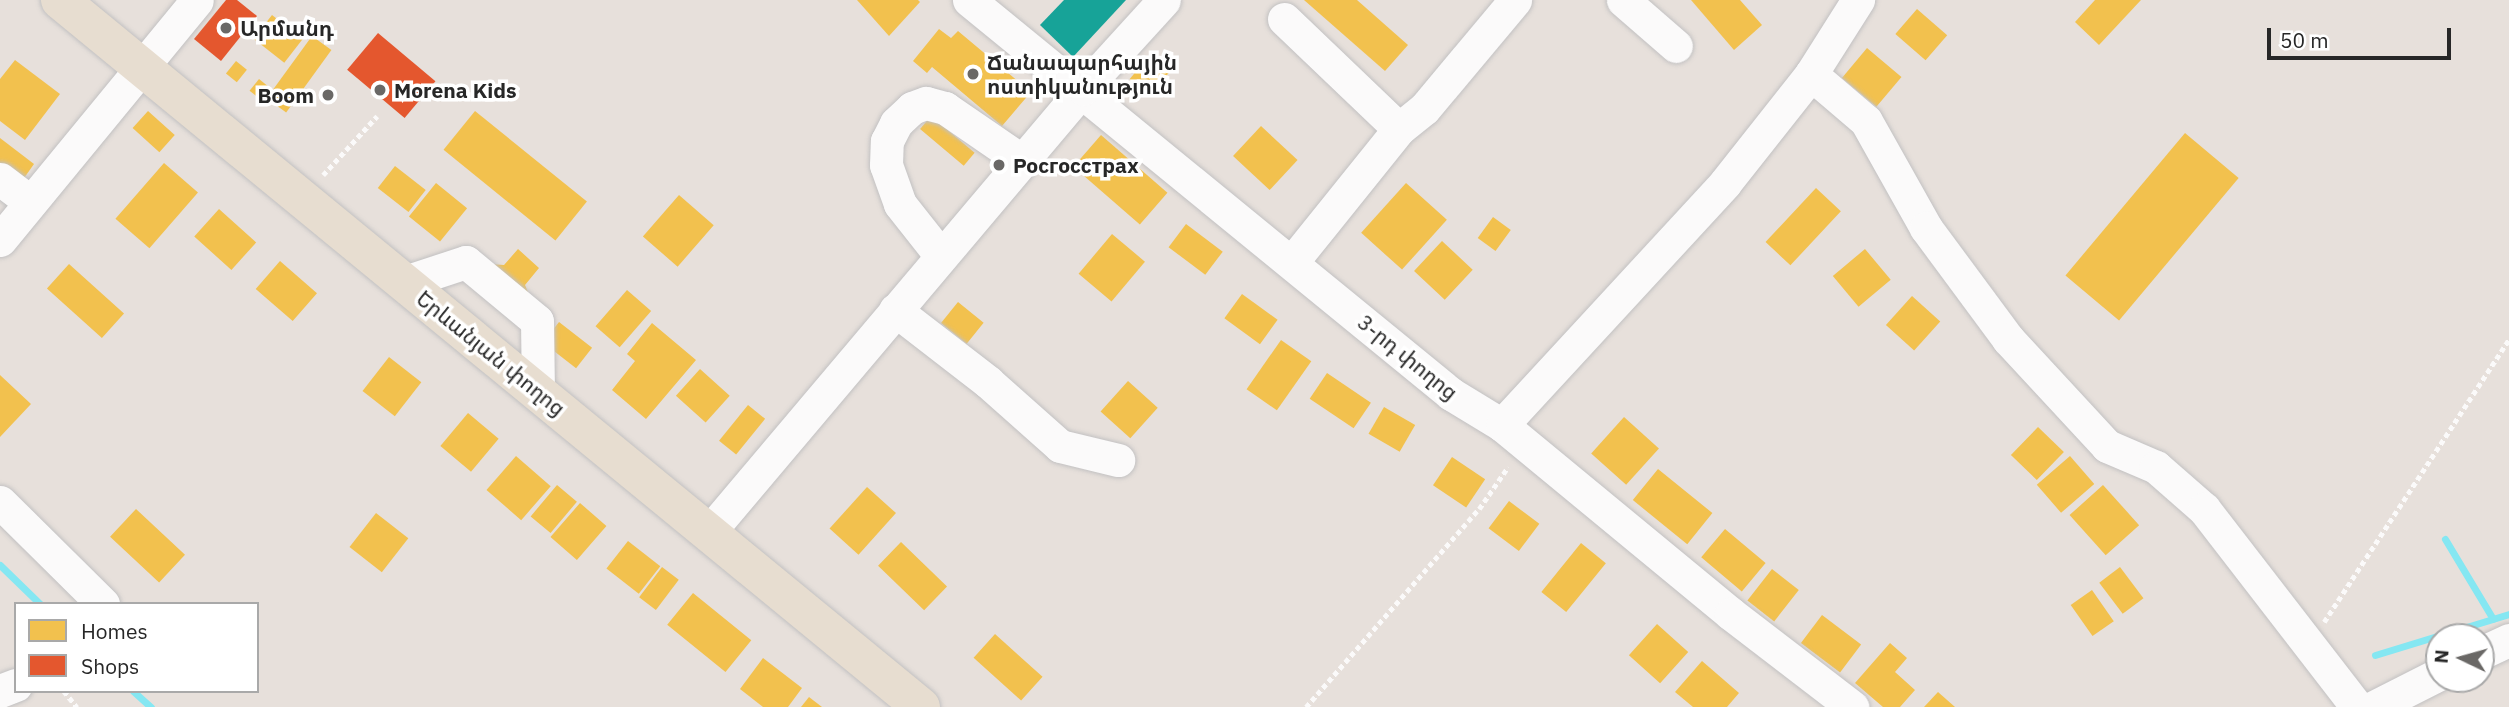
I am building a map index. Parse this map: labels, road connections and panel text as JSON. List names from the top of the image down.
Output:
{
  "streets": {
    "main road": ["Երևանյան փողոց"],
    "street": ["3-րդ փողոց"]
  },
  "places": [
    "Արմանդ",
    "Ճանապարհային ոստիկանություն",
    "Morena Kids",
    "Boom",
    "Росгосстрах"
  ],
  "legend": ["Homes", "Shops"],
  "scale_bar": "50 m",
  "north": "left"
}
